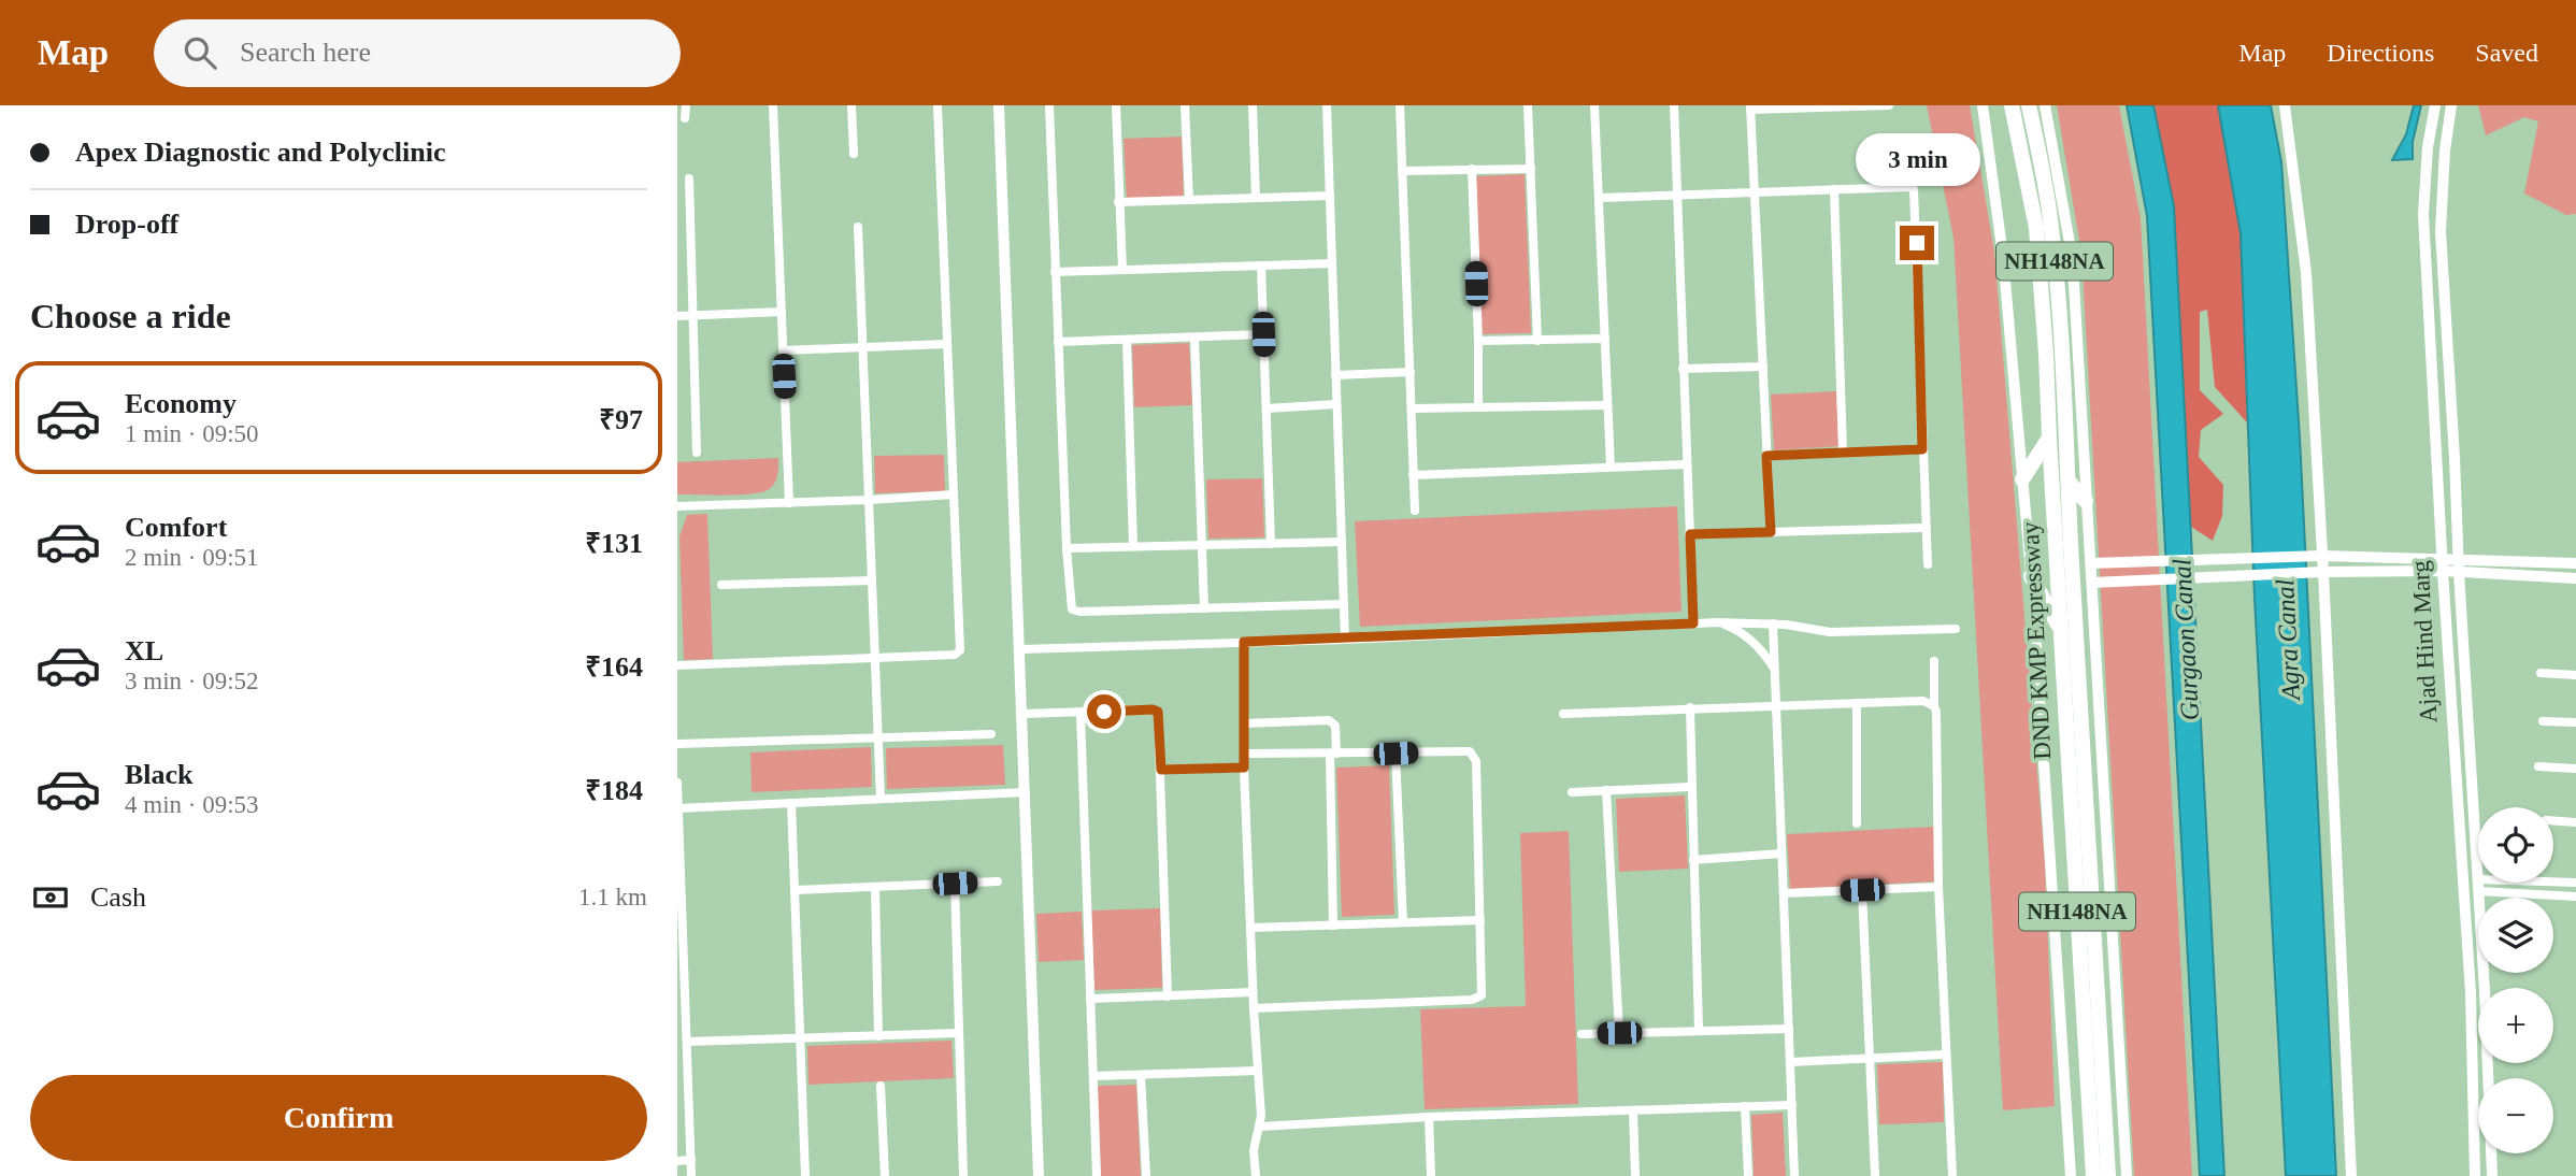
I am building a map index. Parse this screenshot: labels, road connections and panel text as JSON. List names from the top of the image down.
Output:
{
  "streets": {
    "highway": ["NH148NA", "DND KMP Expressway"],
    "street": ["Ajad Hind Marg"]
  },
  "water": ["Gurgaon Canal", "Agra Canal"],
  "page": {
    "header": "Map",
    "search": "Search here",
    "nav": ["Map", "Directions", "Saved"],
    "banner": ["Apex Diagnostic and Polyclinic", "Drop-off"],
    "bubble": "3 min",
    "heading": "Choose a ride",
    "list": [
      {
        "name": "Economy",
        "note": "1 min · 09:50",
        "value": "₹97"
      },
      {
        "name": "Comfort",
        "note": "2 min · 09:51",
        "value": "₹131"
      },
      {
        "name": "XL",
        "note": "3 min · 09:52",
        "value": "₹164"
      },
      {
        "name": "Black",
        "note": "4 min · 09:53",
        "value": "₹184"
      }
    ],
    "map_buttons": ["+", "−"],
    "pay": ["Cash", "1.1 km"],
    "buttons": "Confirm"
  }
}
